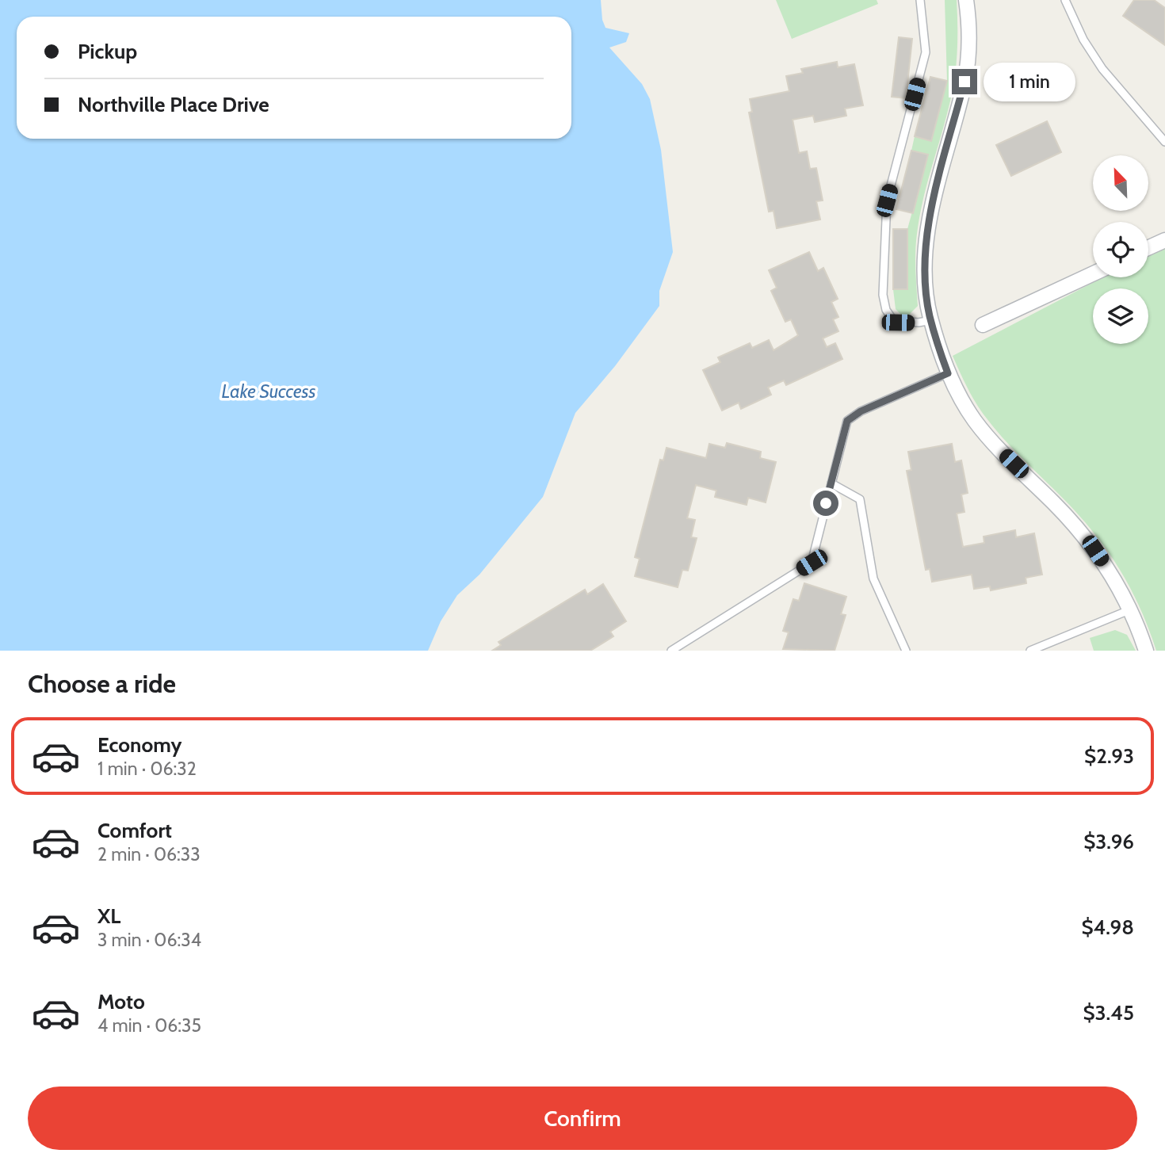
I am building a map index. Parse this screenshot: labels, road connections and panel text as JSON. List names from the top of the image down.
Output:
{
  "water": ["Lake Success"],
  "north": "top left",
  "page": {
    "banner": ["Pickup", "Northville Place Drive"],
    "bubble": "1 min",
    "heading": "Choose a ride",
    "list": [
      {
        "name": "Economy",
        "note": "1 min · 06:32",
        "value": "$2.93"
      },
      {
        "name": "Comfort",
        "note": "2 min · 06:33",
        "value": "$3.96"
      },
      {
        "name": "XL",
        "note": "3 min · 06:34",
        "value": "$4.98"
      },
      {
        "name": "Moto",
        "note": "4 min · 06:35",
        "value": "$3.45"
      }
    ],
    "buttons": "Confirm"
  }
}
